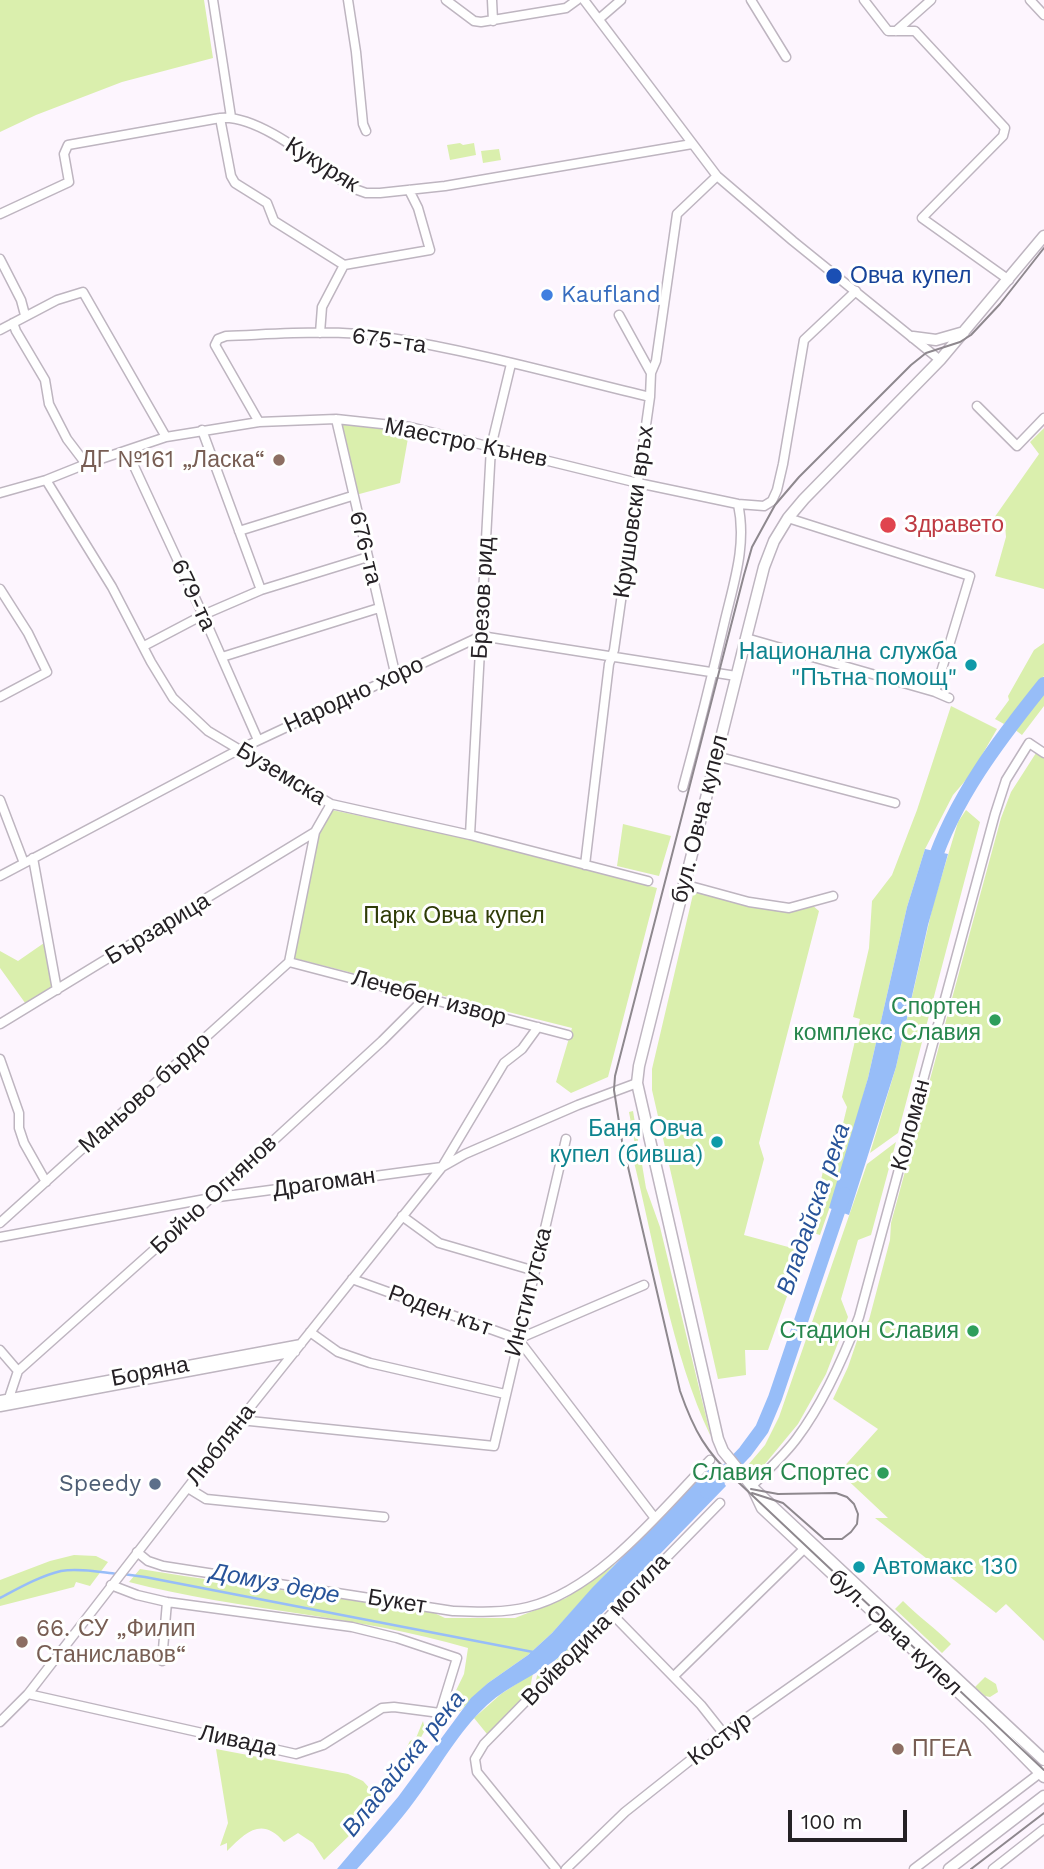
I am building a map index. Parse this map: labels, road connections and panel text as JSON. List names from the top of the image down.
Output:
{
  "streets": {
    "main road": ["бул. Овча купел"],
    "street": [
      "Кукуряк",
      "675-та",
      "Маестро Кънев",
      "Крушовски връх",
      "676-та",
      "679-та",
      "Брезов рид",
      "Народно хоро",
      "Буземска",
      "Бързарица",
      "Лечебен извор",
      "Маньово бърдо",
      "Коломан",
      "Драгоман",
      "Бойчо Огнянов",
      "Институтска",
      "Роден кът",
      "Боряна",
      "Любляна",
      "Букет",
      "Войводина могила",
      "Костур",
      "Ливада"
    ]
  },
  "crossings": [
    ["675-та", "Маестро Кънев"],
    ["675-та", "Крушовски връх"],
    ["675-та", "Брезов рид"],
    ["Маестро Кънев", "Крушовски връх"],
    ["Маестро Кънев", "676-та"],
    ["Маестро Кънев", "679-та"],
    ["Маестро Кънев", "Брезов рид"],
    ["Маестро Кънев", "Буземска"],
    ["Крушовски връх", "Буземска"],
    ["676-та", "Народно хоро"],
    ["679-та", "Народно хоро"],
    ["Брезов рид", "Народно хоро"],
    ["Брезов рид", "Буземска"],
    ["Народно хоро", "Буземска"],
    ["бул. Овча купел", "Коломан"],
    ["бул. Овча купел", "Любляна"],
    ["бул. Овча купел", "Костур"],
    ["Лечебен извор", "Маньово бърдо"],
    ["Лечебен извор", "Бойчо Огнянов"],
    ["Лечебен извор", "Любляна"],
    ["Драгоман", "Бойчо Огнянов"],
    ["Драгоман", "Любляна"],
    ["Бойчо Огнянов", "Боряна"],
    ["Институтска", "Роден кът"],
    ["Институтска", "Любляна"],
    ["Роден кът", "Любляна"],
    ["Боряна", "Любляна"],
    ["Любляна", "Букет"],
    ["Любляна", "Ливада"],
    ["Букет", "Войводина могила"],
    ["Букет", "Ливада"]
  ],
  "water": ["Владайска река", "Домуз дере"],
  "parks": ["Парк Овча купел"],
  "places": [
    "Овча купел",
    "Kaufland",
    "ДГ №161 „Ласка“",
    "Здравето",
    "Национална служба \"Пътна помощ\"",
    "Спортен комплекс Славия",
    "Баня Овча купел (бивша)",
    "Стадион Славия",
    "Славия Спортес",
    "Speedy",
    "Автомакс 130",
    "66. СУ „Филип Станиславов“",
    "ПГЕА"
  ],
  "scale_bar": "100 m"
}
